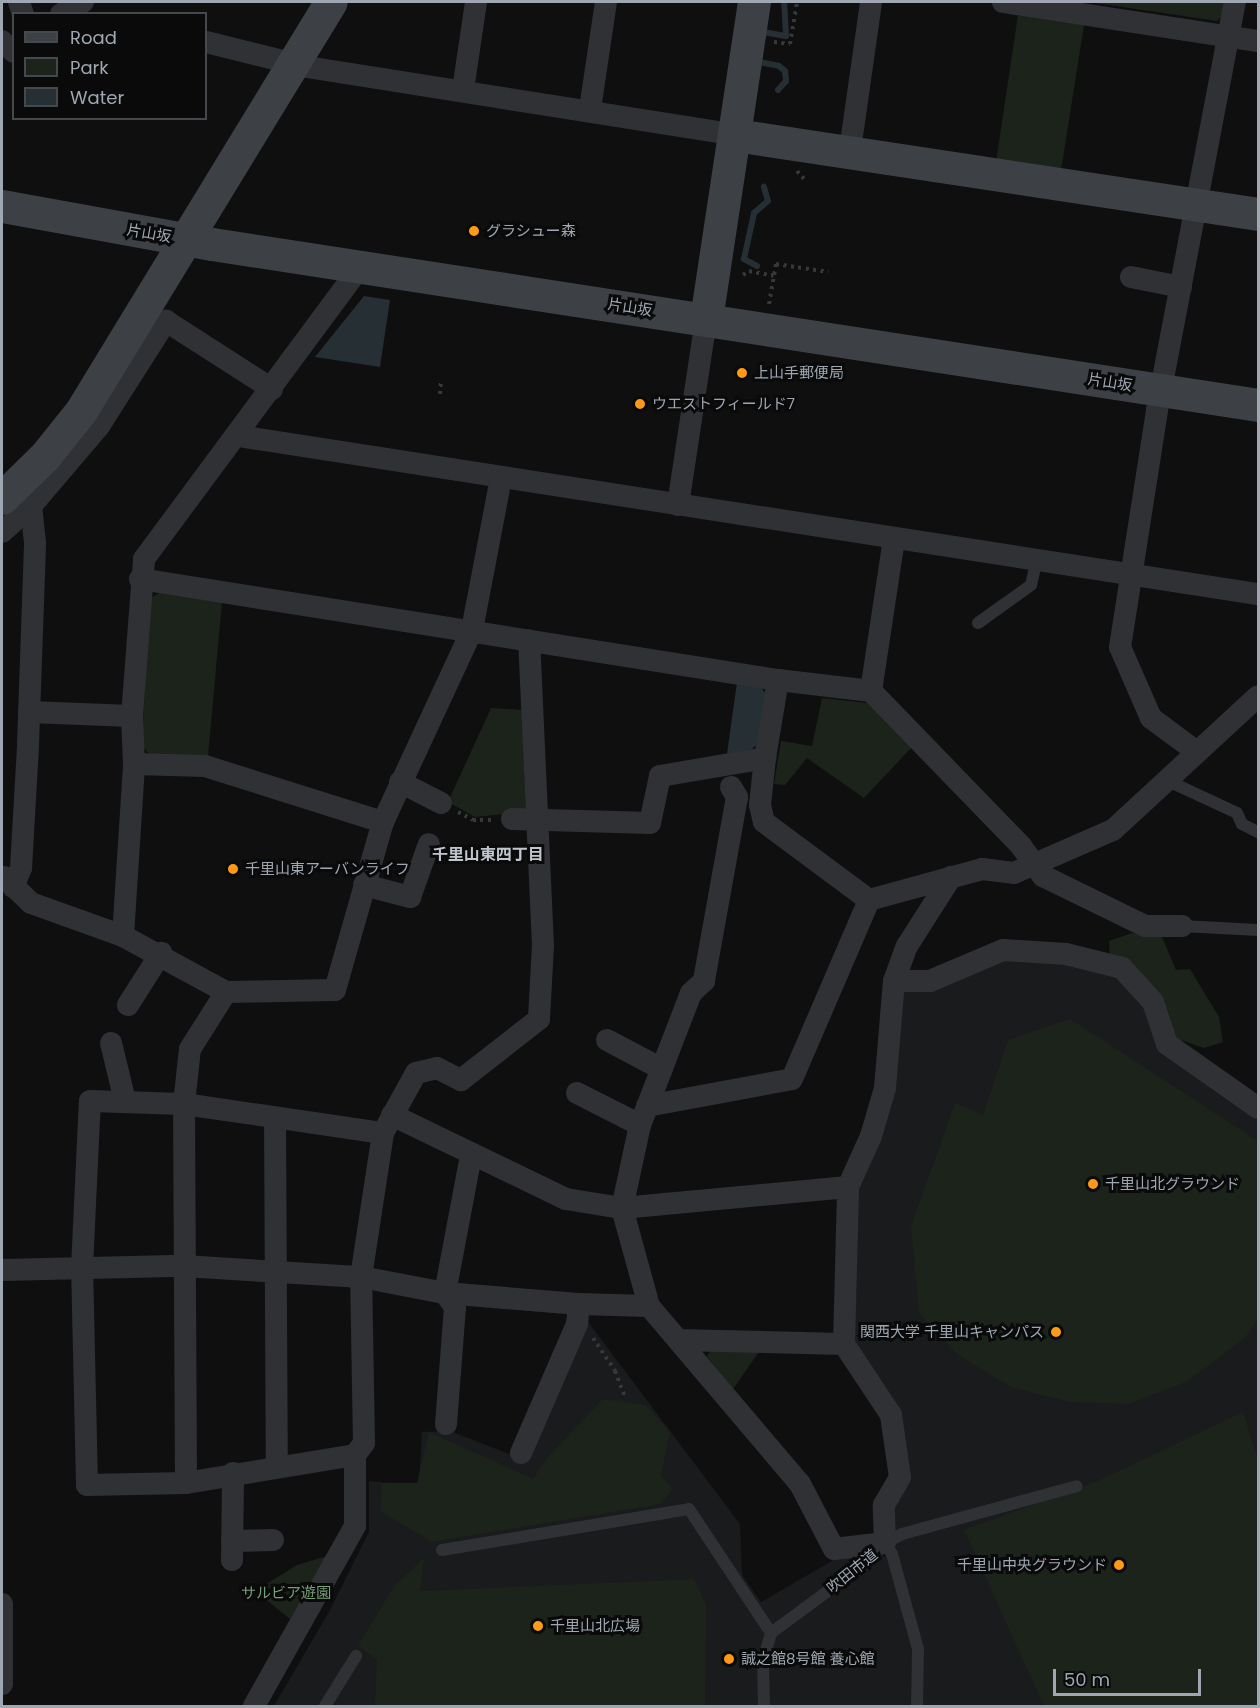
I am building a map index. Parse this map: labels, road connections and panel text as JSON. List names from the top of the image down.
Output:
{
  "streets": {
    "street": ["片山坂"],
    "lane": ["吹田市道"]
  },
  "districts": ["千里山東四丁目"],
  "parks": ["サルビア遊園"],
  "places": [
    "グラシュー森",
    "上山手郵便局",
    "ウエストフィールド7",
    "千里山東アーバンライフ",
    "千里山北グラウンド",
    "関西大学 千里山キャンパス",
    "千里山中央グラウンド",
    "千里山北広場",
    "誠之館8号館 養心館"
  ],
  "legend": ["Road", "Park", "Water"],
  "scale_bar": "50 m"
}
